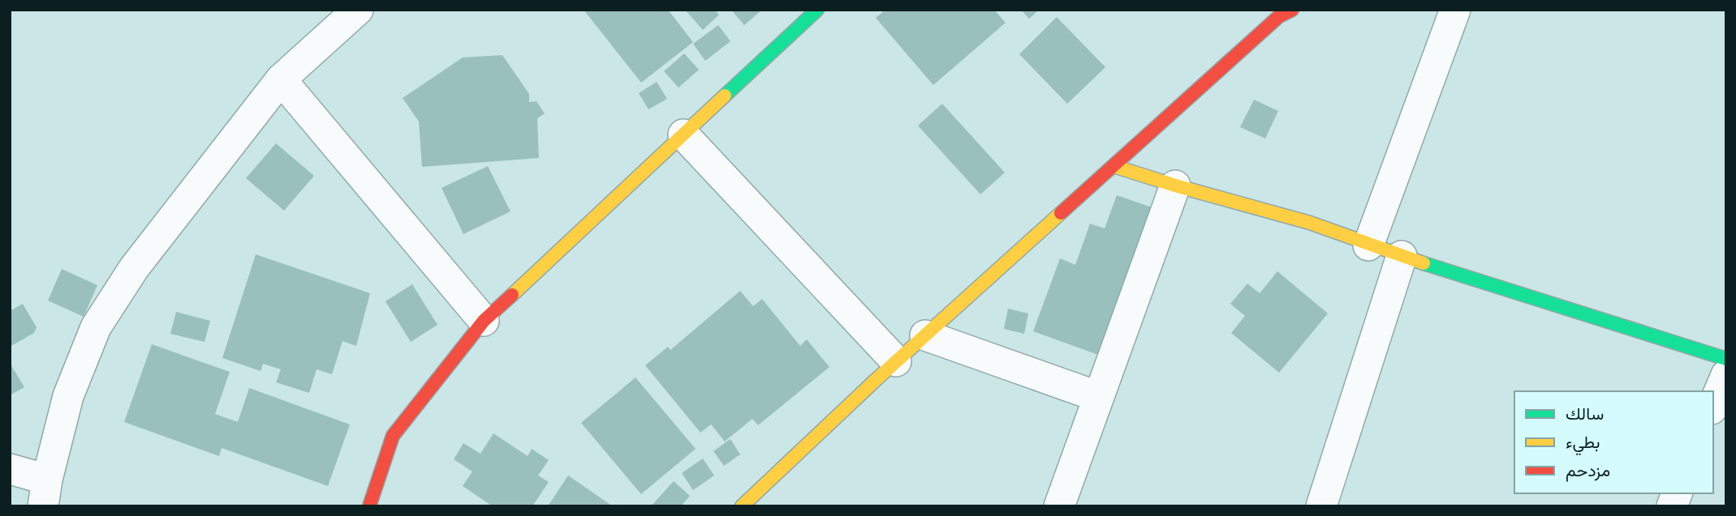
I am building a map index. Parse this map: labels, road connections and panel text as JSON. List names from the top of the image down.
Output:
{
  "legend": ["سالك", "بطيء", "مزدحم"]
}
